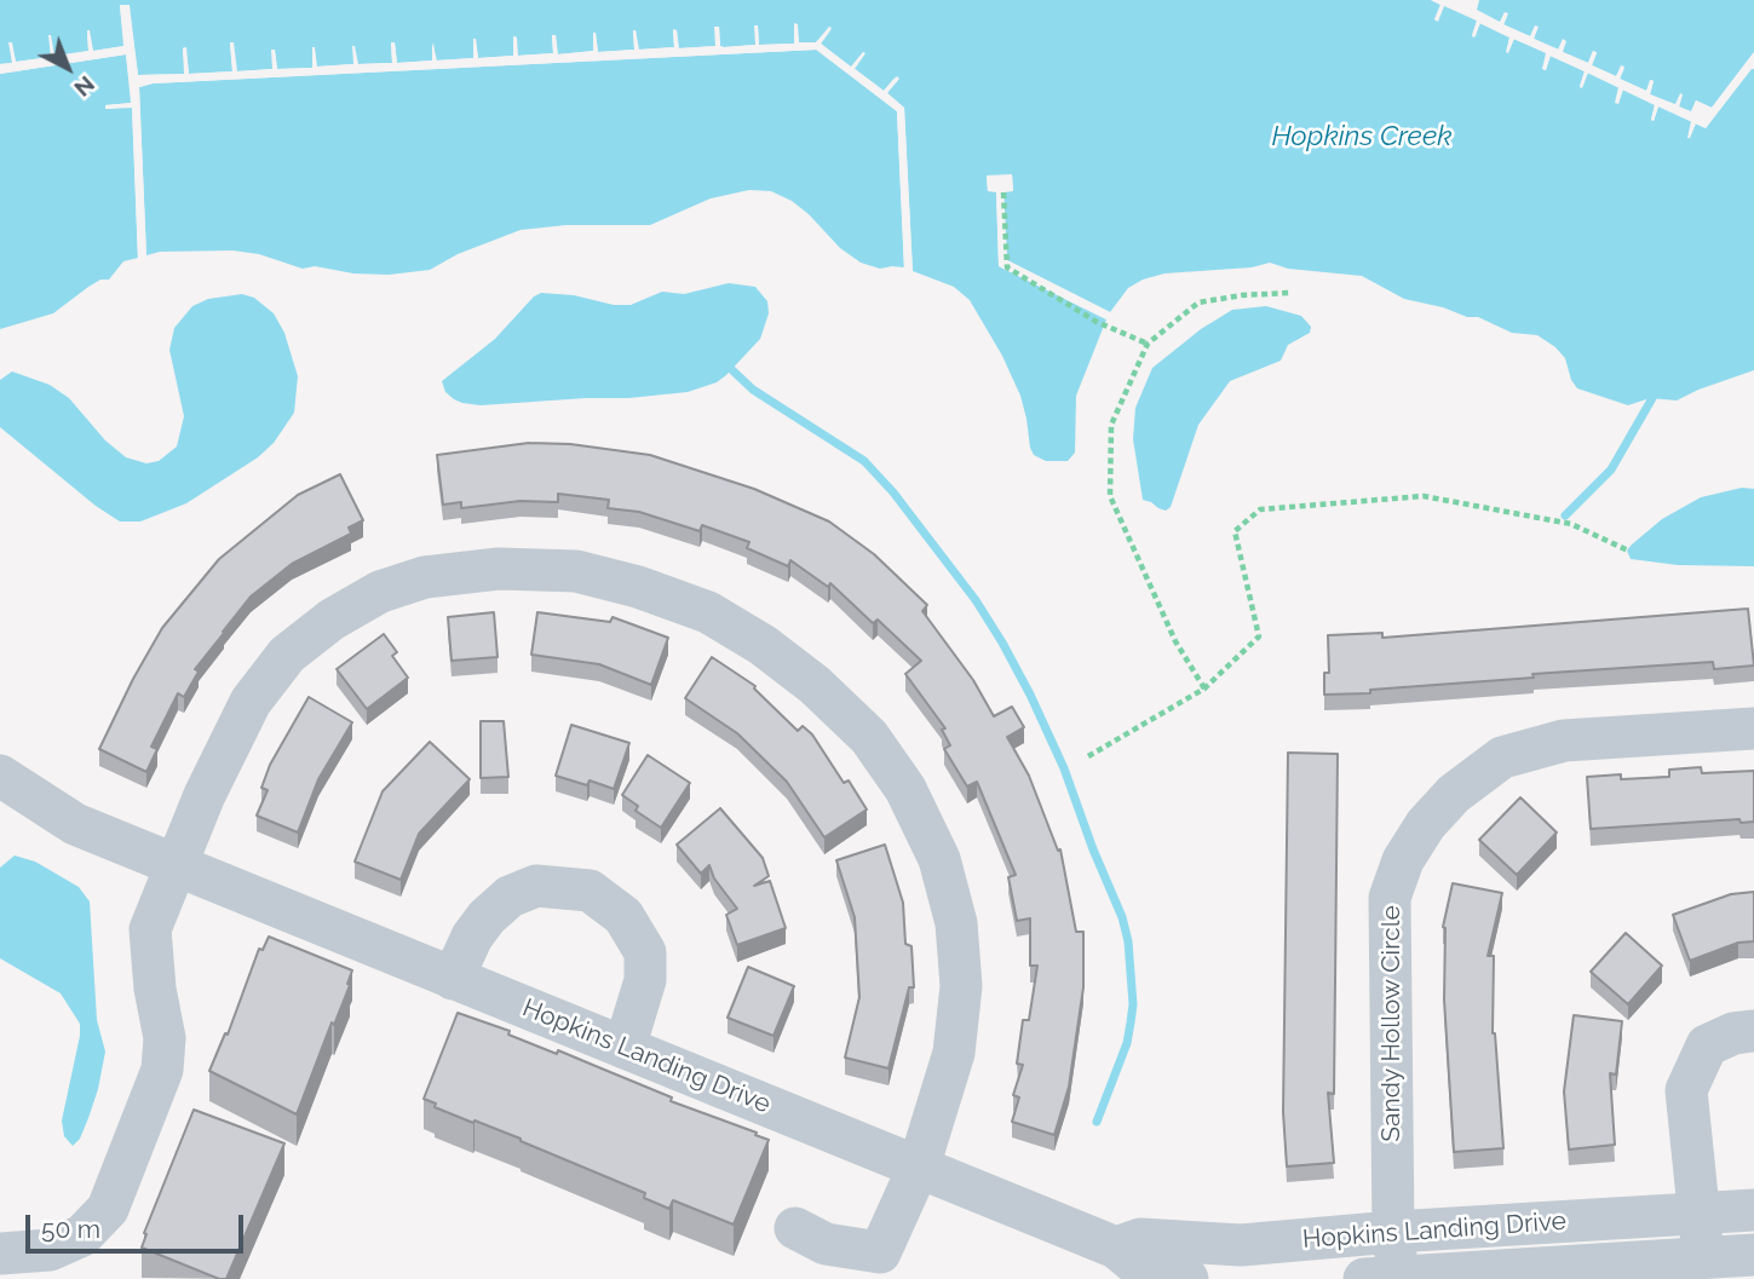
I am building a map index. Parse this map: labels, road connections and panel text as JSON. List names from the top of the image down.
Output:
{
  "streets": {
    "street": ["Sandy Hollow Circle", "Hopkins Landing Drive"]
  },
  "crossings": [
    ["Sandy Hollow Circle", "Hopkins Landing Drive"]
  ],
  "water": ["Hopkins Creek"],
  "scale_bar": "50 m",
  "north": "bottom right"
}
